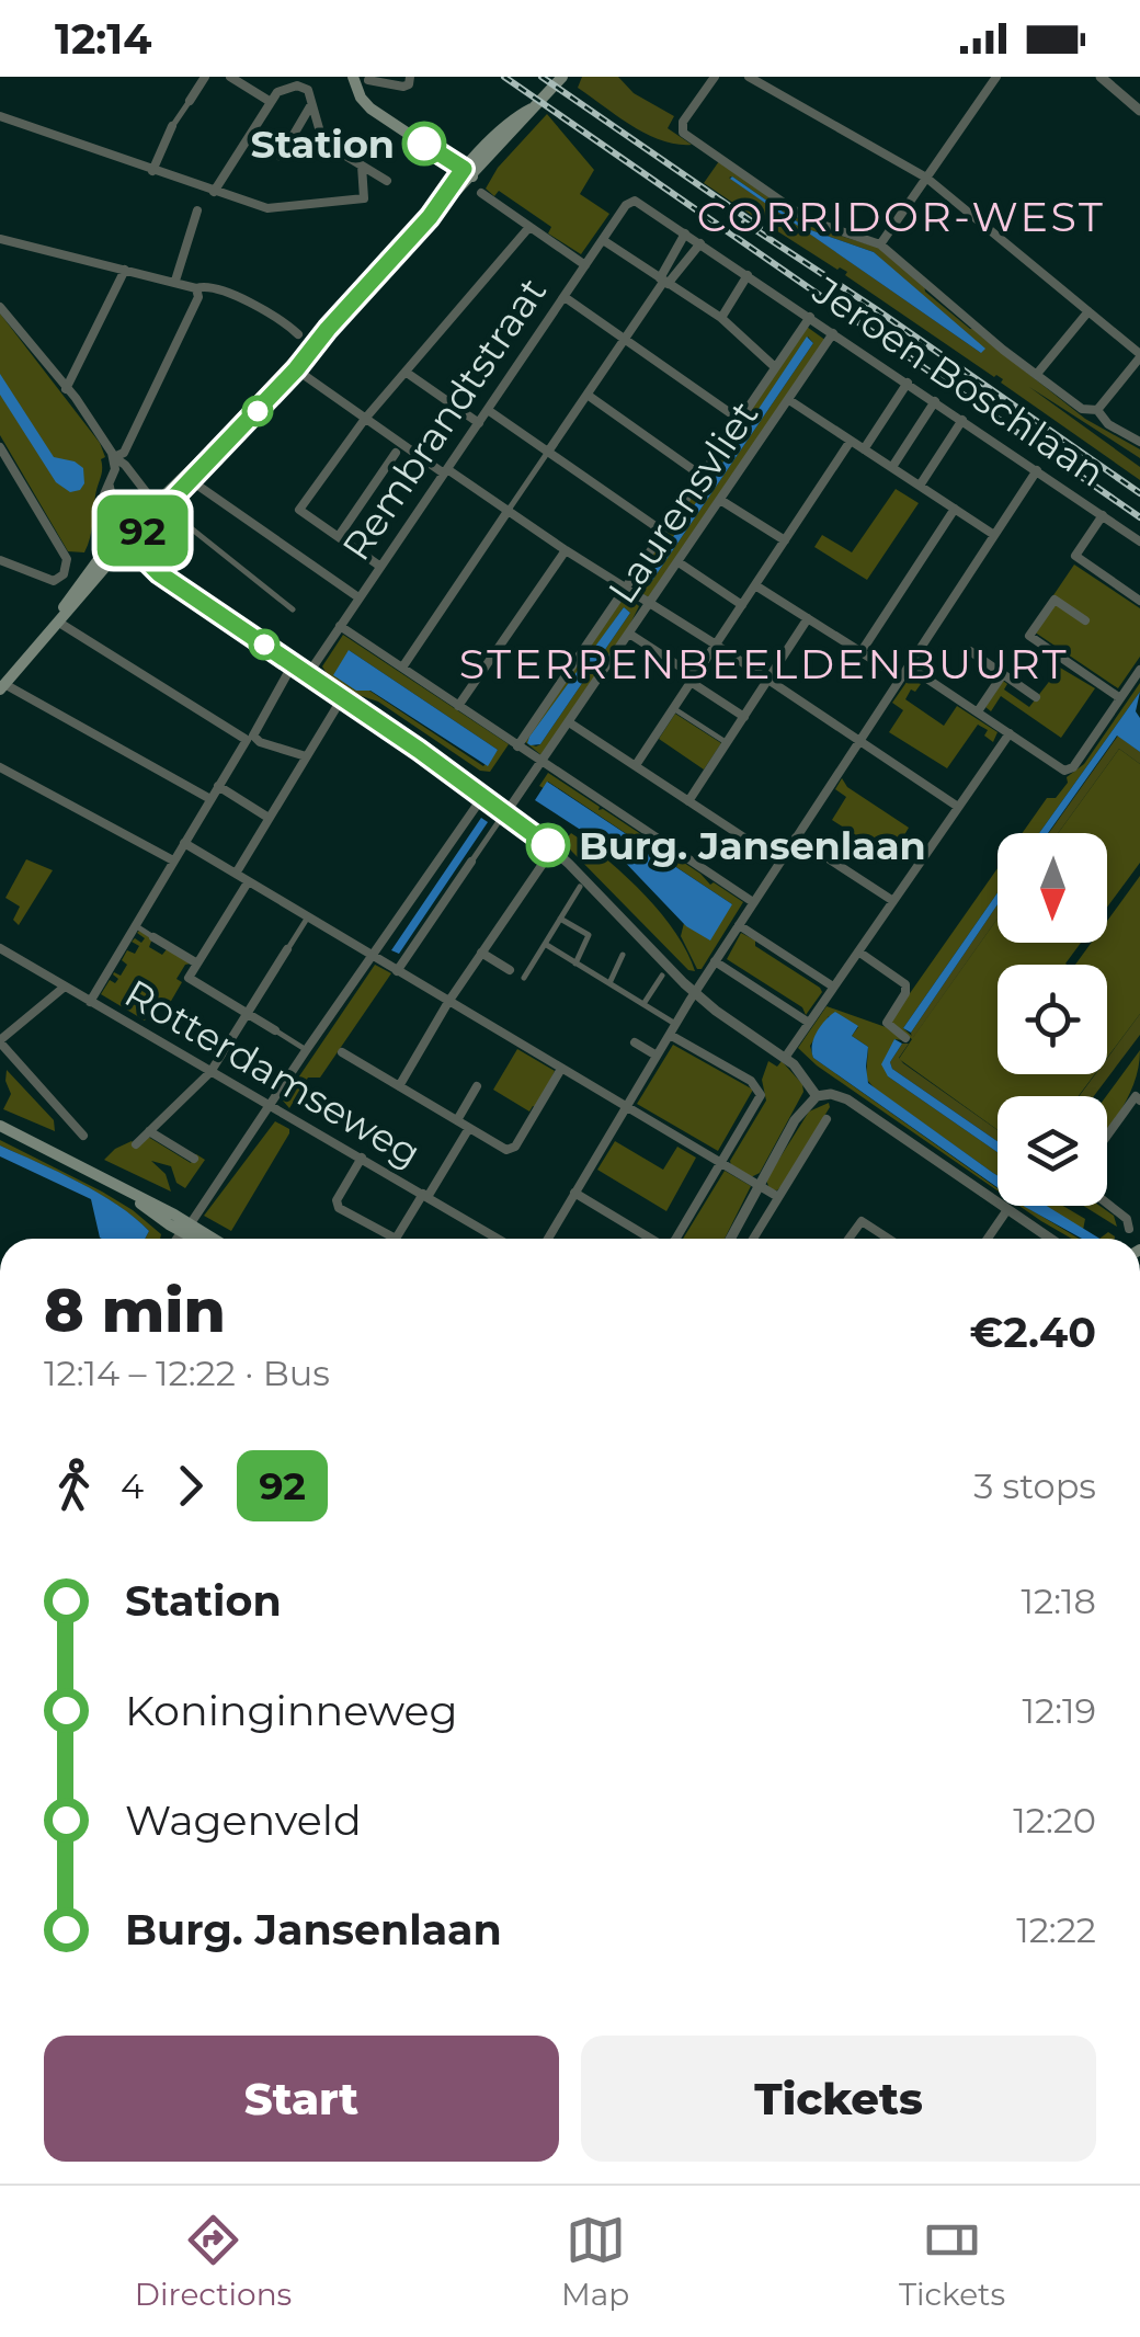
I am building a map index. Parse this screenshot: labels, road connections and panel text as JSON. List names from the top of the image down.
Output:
{
  "streets": {
    "street": [
      "Jeroen Boschlaan",
      "Rembrandtstraat",
      "Laurensvliet",
      "Rotterdamseweg"
    ]
  },
  "crossings": [
    ["Jeroen Boschlaan", "Rembrandtstraat"],
    ["Jeroen Boschlaan", "Laurensvliet"]
  ],
  "districts": ["CORRIDOR-WEST", "STERRENBEELDENBUURT"],
  "places": ["Station", "Burg. Jansenlaan"],
  "lines": ["bus line 92"],
  "north": "bottom",
  "page": {
    "status": "12:14",
    "on_map": "92",
    "heading": ["8 min", "12:14 – 12:22 · Bus", "€2.40"],
    "legs": ["4", "92", "3 stops"],
    "list": [
      {
        "name": "Station",
        "value": "12:18"
      },
      {
        "name": "Koninginneweg",
        "value": "12:19"
      },
      {
        "name": "Wagenveld",
        "value": "12:20"
      },
      {
        "name": "Burg. Jansenlaan",
        "value": "12:22"
      }
    ],
    "buttons": ["Start", "Tickets"],
    "tabs": ["Directions", "Map", "Tickets"]
  }
}
